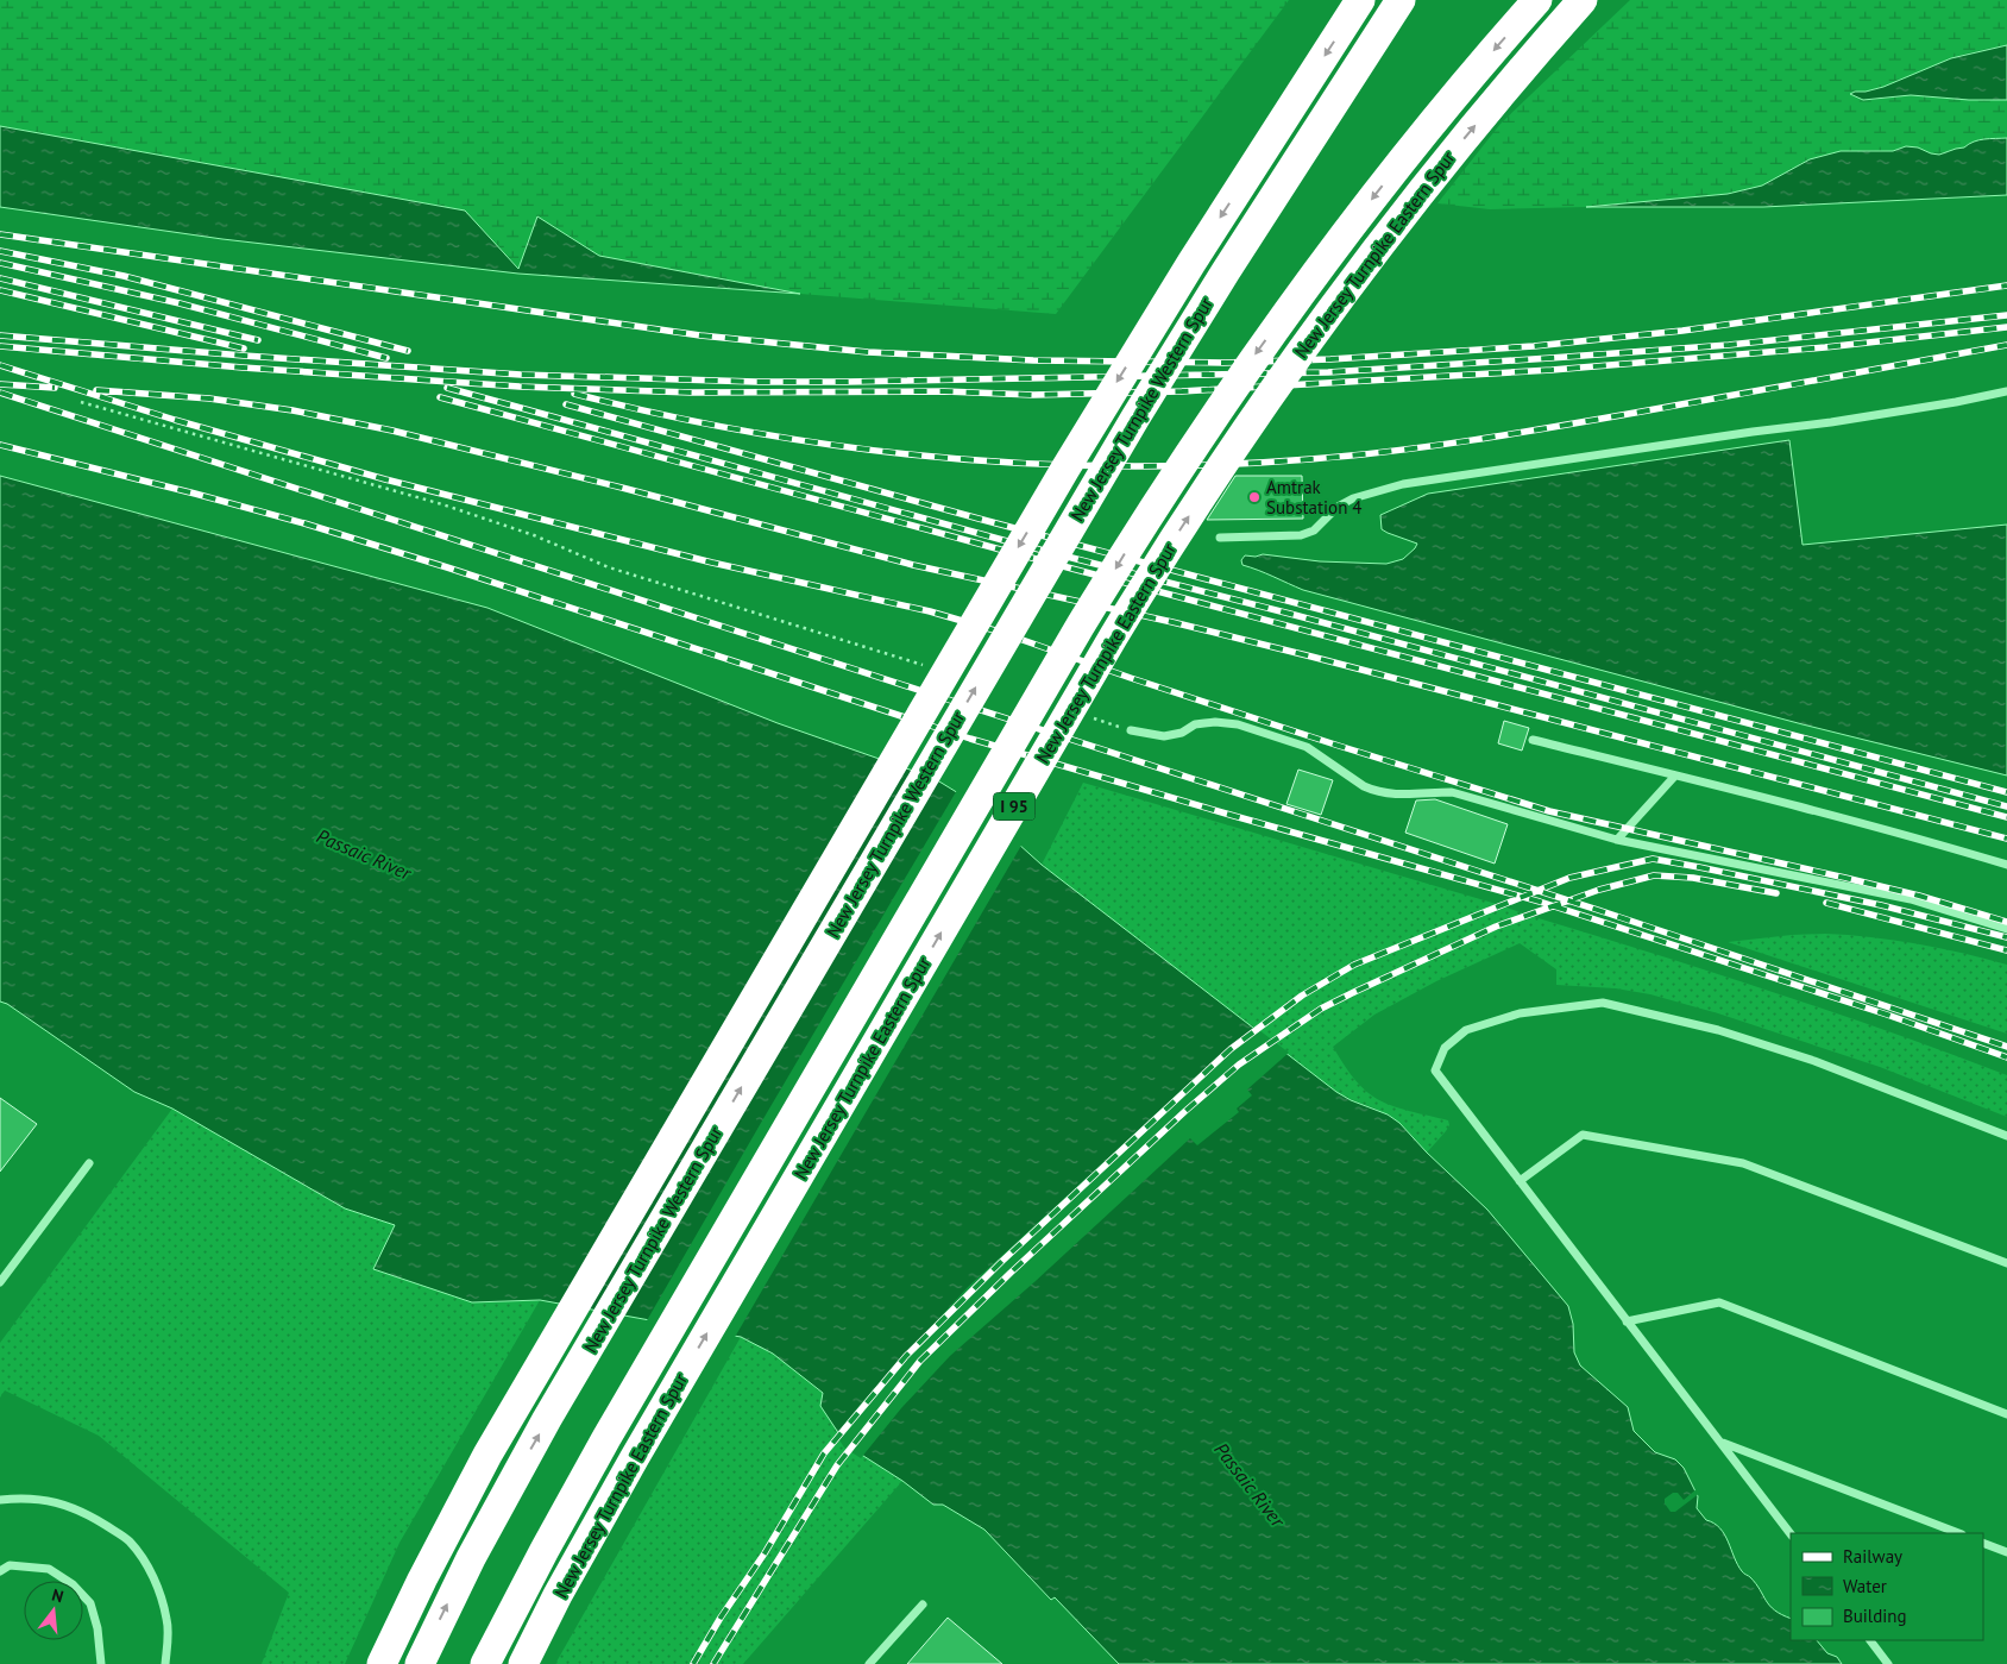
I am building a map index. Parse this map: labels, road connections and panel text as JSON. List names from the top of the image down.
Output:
{
  "streets": {
    "highway": ["New Jersey Turnpike Eastern Spur", "New Jersey Turnpike Western Spur", "I 95"]
  },
  "water": ["Passaic River"],
  "places": ["Amtrak Substation 4"],
  "legend": ["Railway", "Water", "Building"],
  "north": "top"
}
